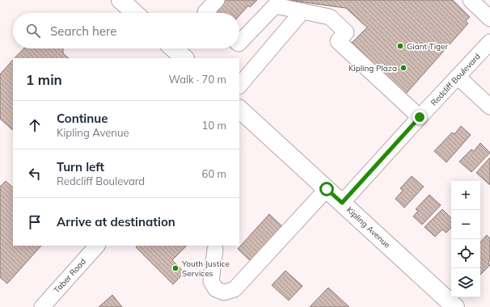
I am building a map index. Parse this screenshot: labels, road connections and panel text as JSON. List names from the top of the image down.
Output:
{
  "streets": {
    "main road": ["Kipling Avenue"],
    "street": ["Redcliff Boulevard", "Taber Road"]
  },
  "crossings": [
    ["Redcliff Boulevard", "Kipling Avenue"]
  ],
  "places": ["Giant Tiger", "Kipling Plaza", "Youth Justice Services"],
  "page": {
    "search": "Search here",
    "heading": ["1 min", "Walk · 70 m"],
    "list": [
      ["Continue", "Kipling Avenue", "10 m"],
      ["Turn left", "Redcliff Boulevard", "60 m"],
      "Arrive at destination"
    ],
    "map_buttons": ["+", "−"]
  }
}
